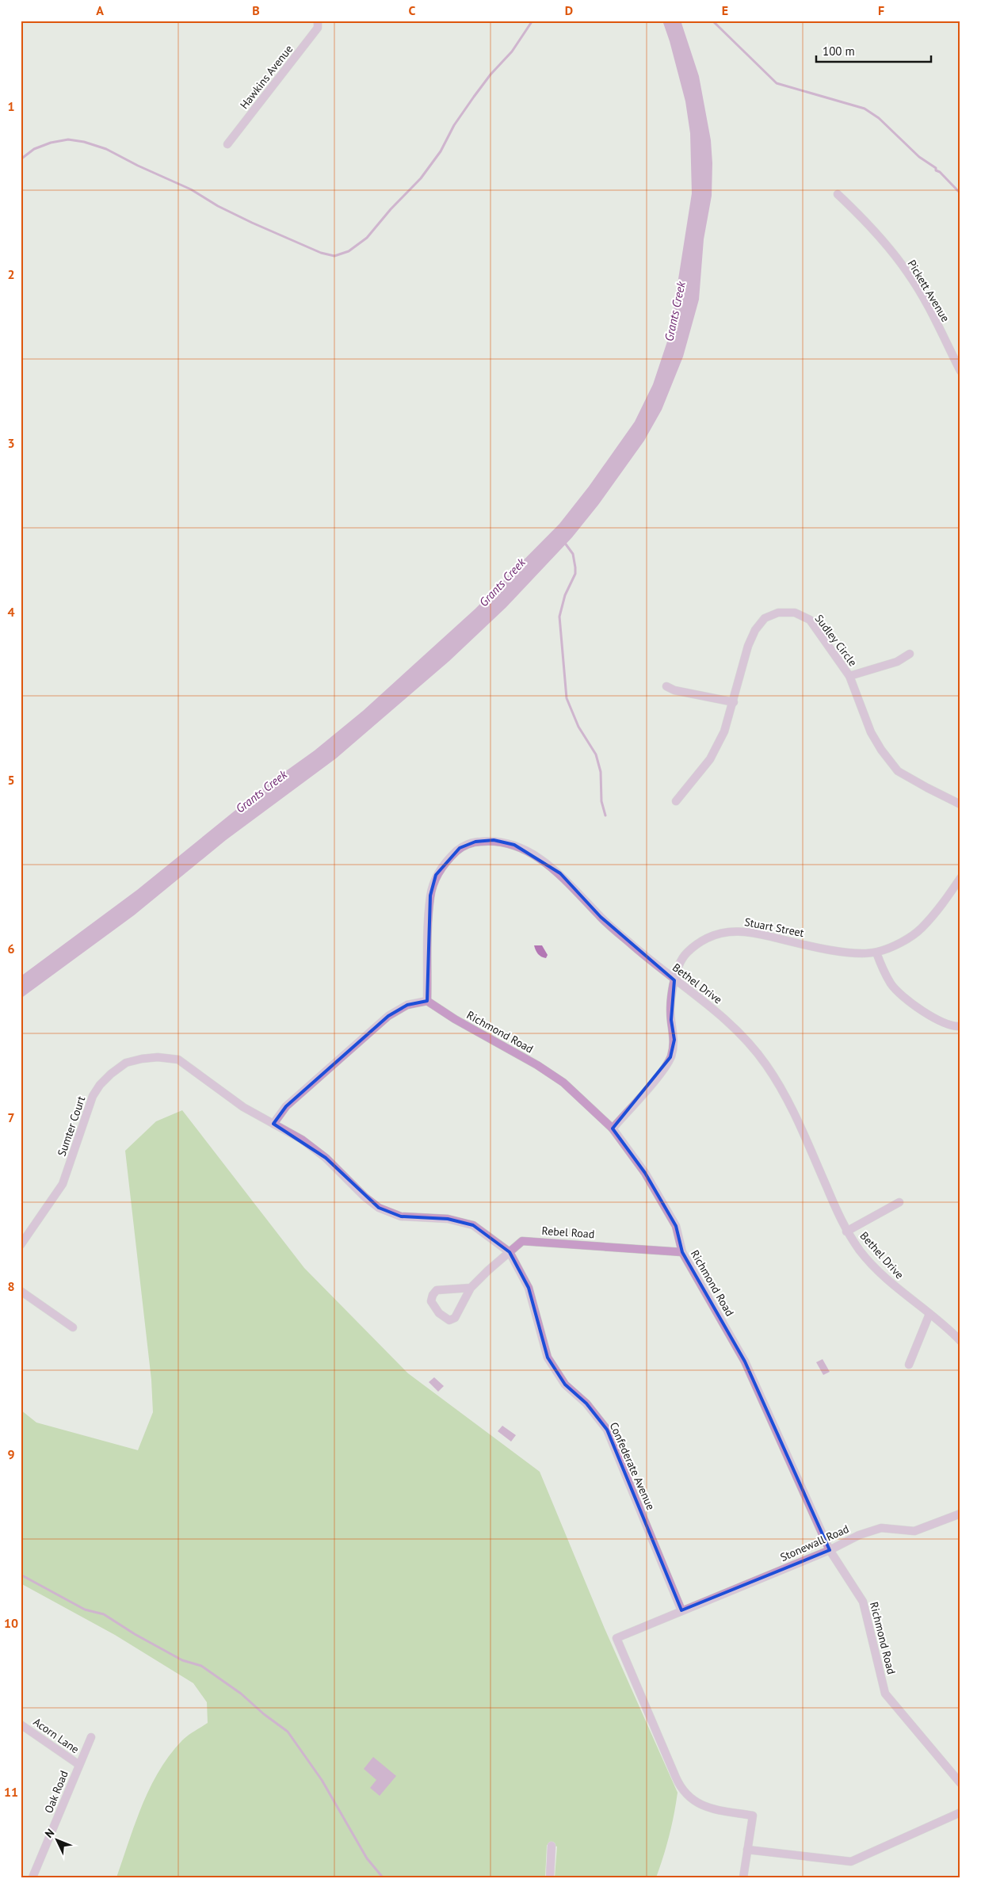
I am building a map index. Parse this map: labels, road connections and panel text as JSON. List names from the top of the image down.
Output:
{
  "streets": {
    "street": [
      "Hawkins Avenue",
      "Pickett Avenue",
      "Sudley Circle",
      "Stuart Street",
      "Bethel Drive",
      "Richmond Road",
      "Sumter Court",
      "Rebel Road",
      "Confederate Avenue",
      "Stonewall Road",
      "Acorn Lane",
      "Oak Road"
    ]
  },
  "crossings": [
    ["Stuart Street", "Bethel Drive"],
    ["Stuart Street", "Richmond Road"],
    ["Bethel Drive", "Richmond Road"],
    ["Richmond Road", "Rebel Road"],
    ["Richmond Road", "Stonewall Road"],
    ["Sumter Court", "Confederate Avenue"],
    ["Rebel Road", "Confederate Avenue"],
    ["Confederate Avenue", "Stonewall Road"],
    ["Acorn Lane", "Oak Road"]
  ],
  "water": ["Grants Creek"],
  "scale_bar": "100 m",
  "north": "top left",
  "grid": {
    "columns": [
      "A",
      "B",
      "C",
      "D",
      "E",
      "F"
    ],
    "rows": [
      "1",
      "2",
      "3",
      "4",
      "5",
      "6",
      "7",
      "8",
      "9",
      "10",
      "11"
    ]
  }
}
